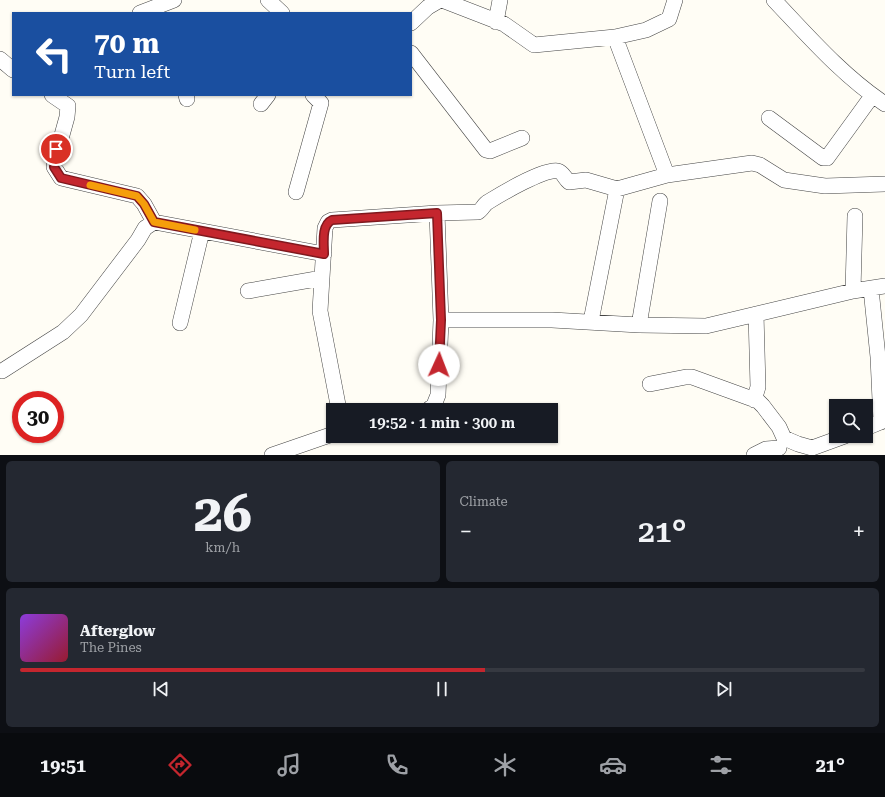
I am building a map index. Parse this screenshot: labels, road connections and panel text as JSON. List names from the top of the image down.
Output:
{
  "page": {
    "turn": ["70 m", "Turn left"],
    "limit": "30",
    "trip": "19:52 · 1 min · 300 m",
    "tile": [
      ["26", "km/h"],
      "Climate"
    ],
    "heat": ["−", "21°", "+"],
    "song": ["Afterglow", "The Pines"],
    "tabs": ["19:51", "21°"]
  }
}
